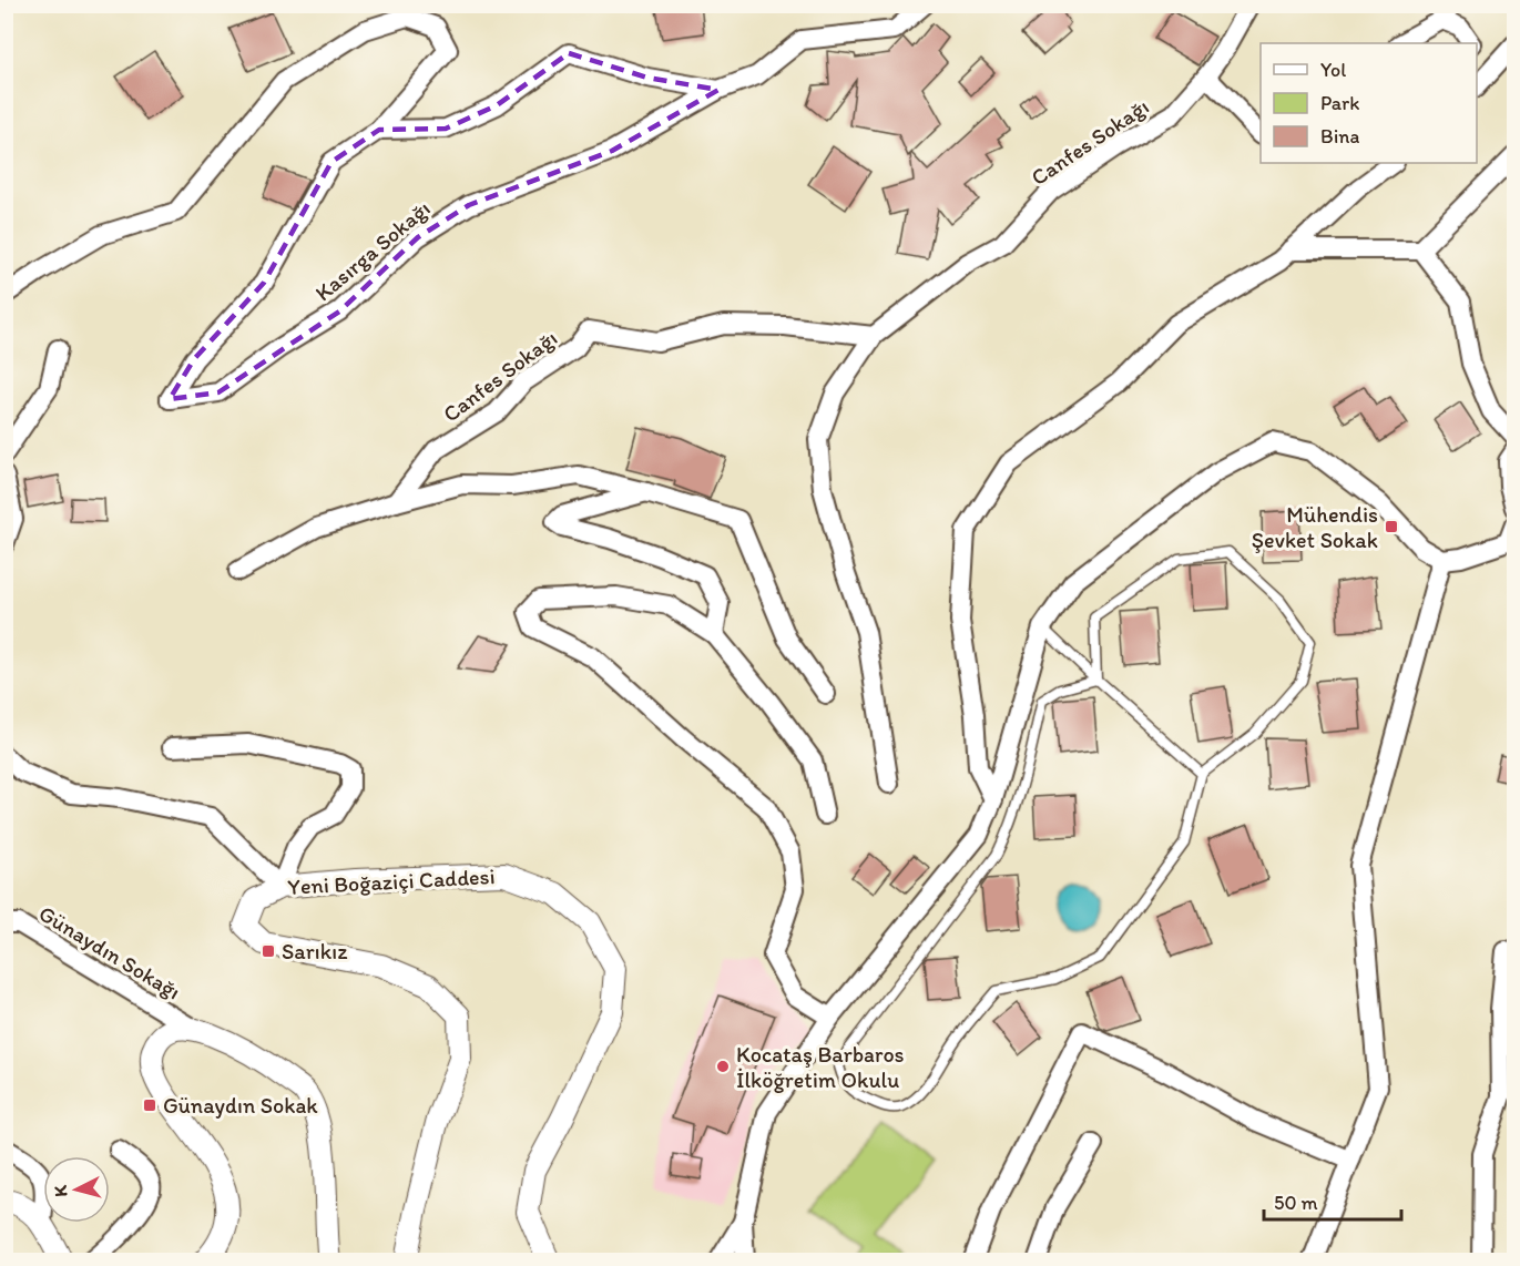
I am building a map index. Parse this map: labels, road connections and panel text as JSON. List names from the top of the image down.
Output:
{
  "streets": {
    "street": [
      "Canfes Sokağı",
      "Kasırga Sokağı",
      "Yeni Boğaziçi Caddesi",
      "Günaydın Sokağı"
    ]
  },
  "places": {
    "transit": ["Mühendis Şevket Sokak", "Sarıkız", "Günaydın Sokak"],
    "other": ["Kocataş Barbaros İlköğretim Okulu"]
  },
  "legend": ["Yol", "Park", "Bina"],
  "scale_bar": "50 m",
  "north": "left"
}
